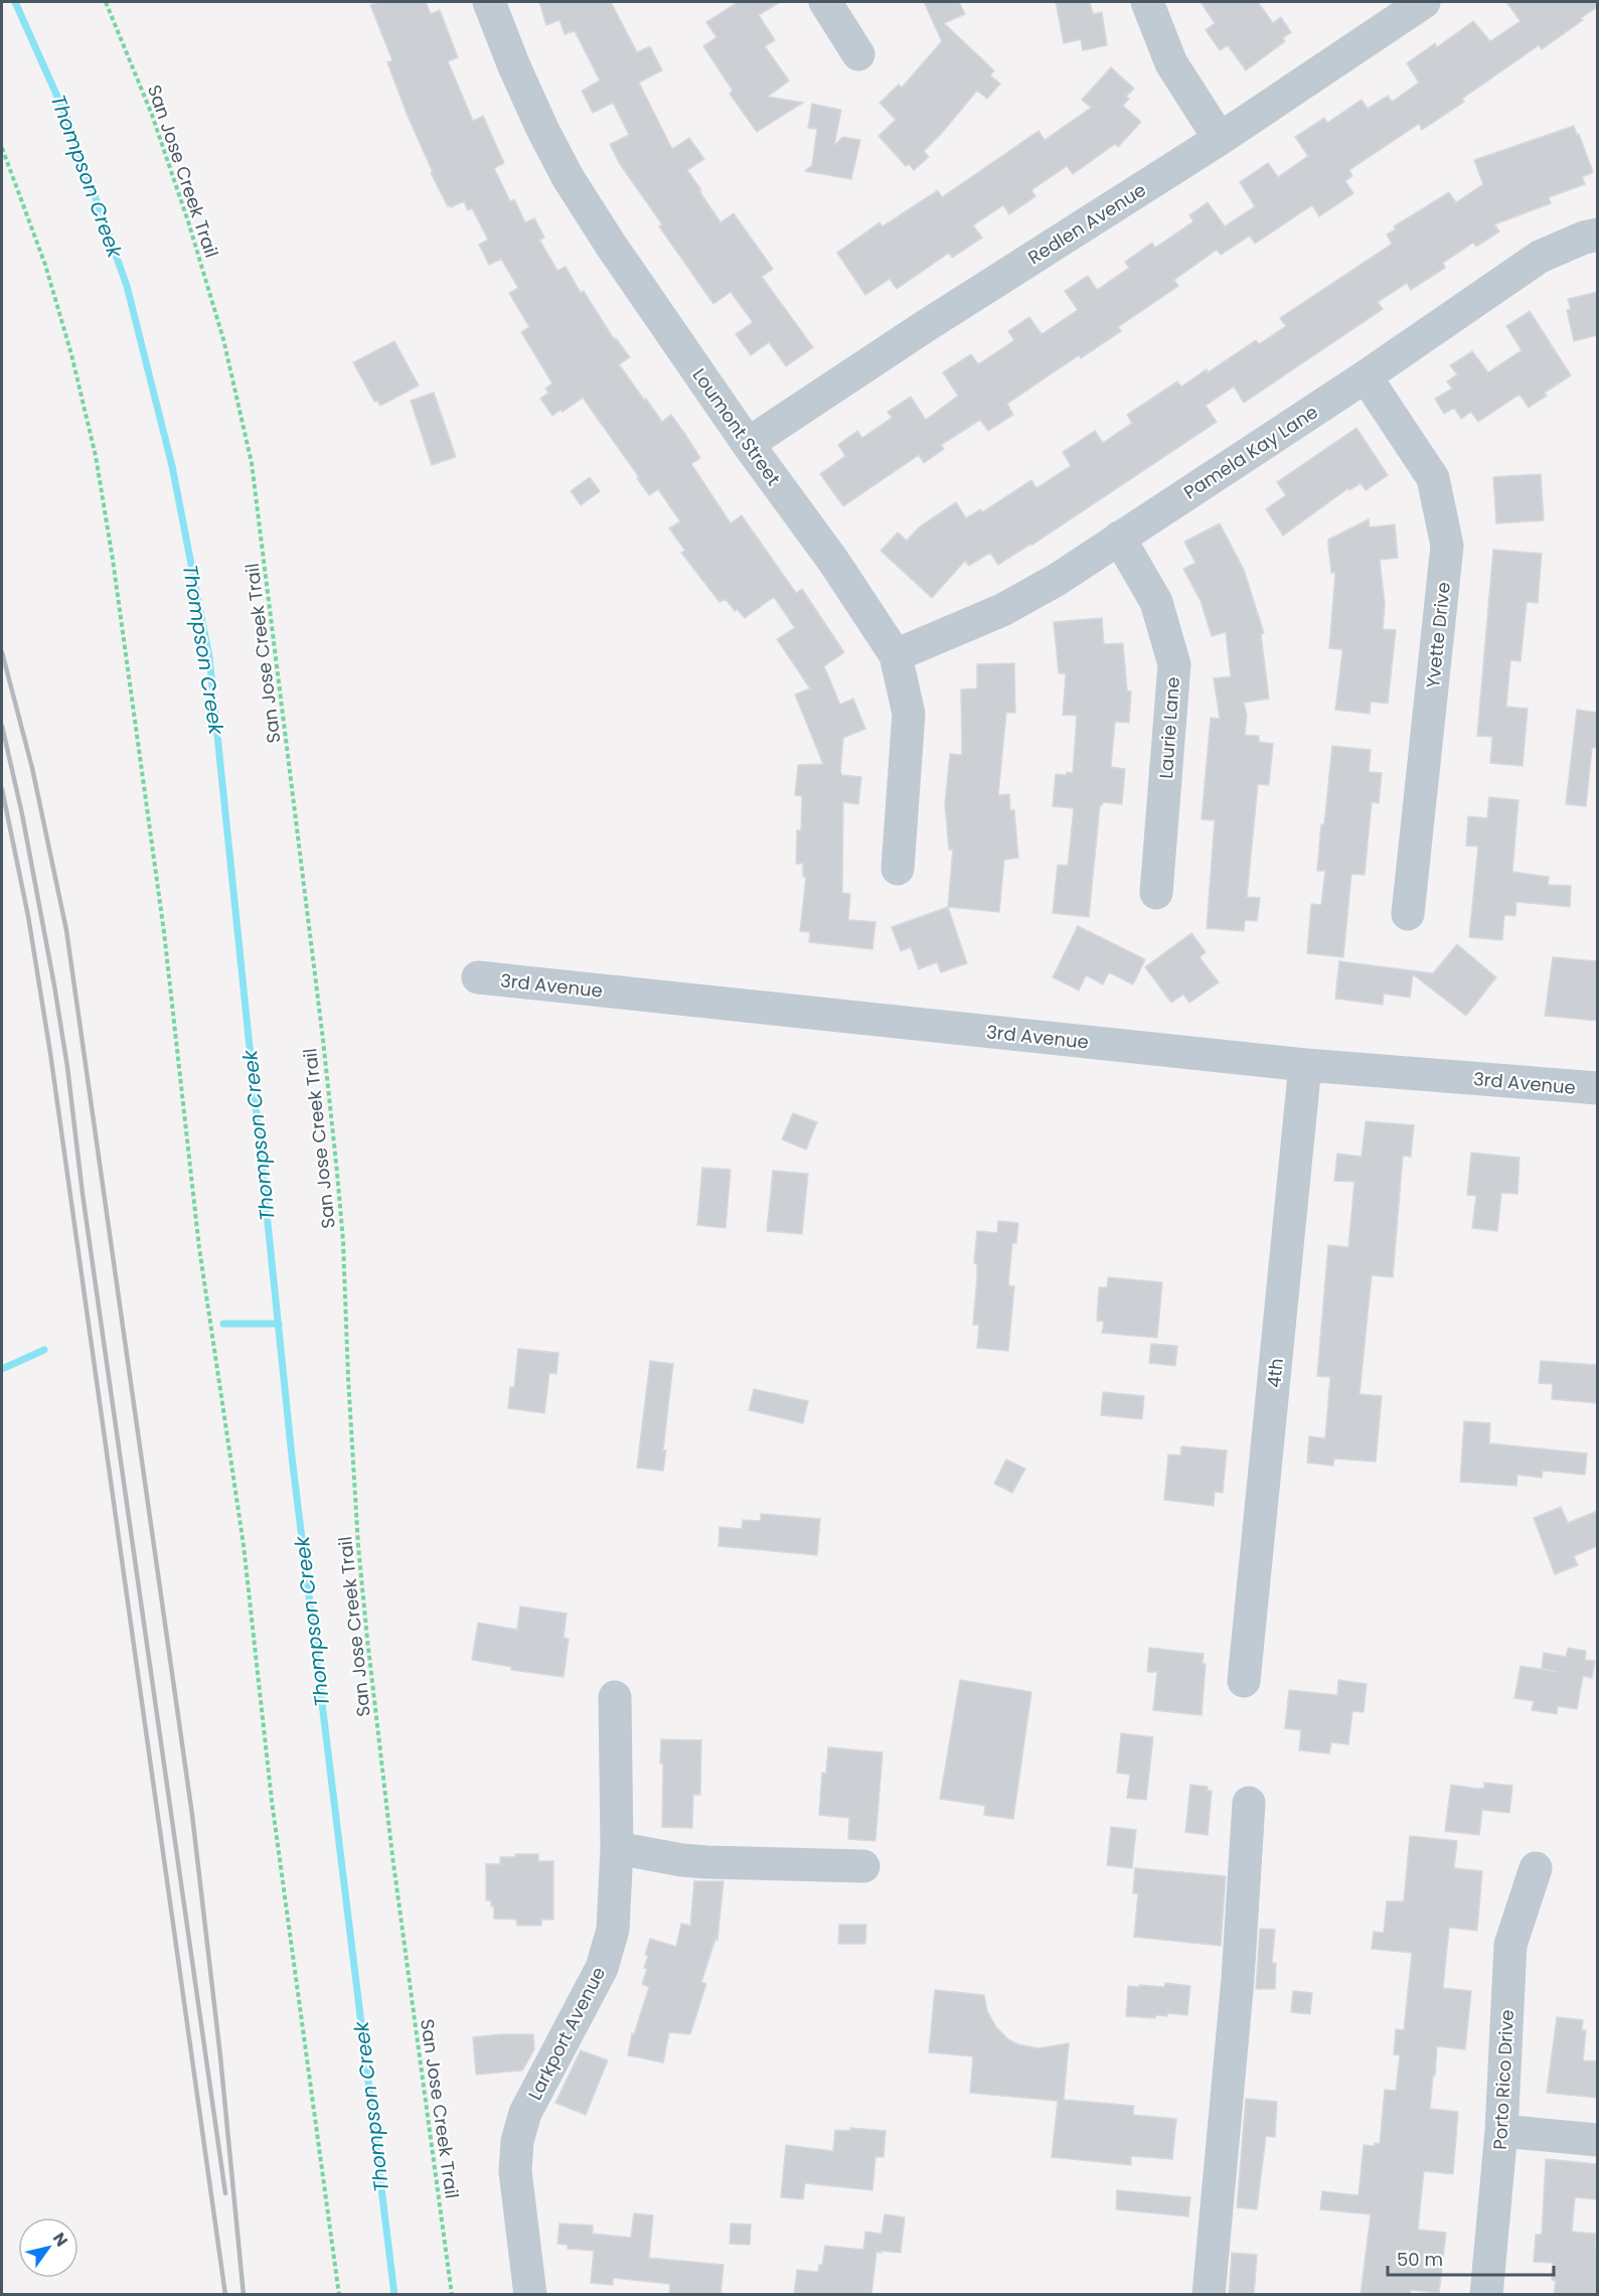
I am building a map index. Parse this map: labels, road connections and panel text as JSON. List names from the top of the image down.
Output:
{
  "streets": {
    "street": [
      "Redlen Avenue",
      "Loumont Street",
      "Pamela Kay Lane",
      "Yvette Drive",
      "Laurie Lane",
      "3rd Avenue",
      "4th",
      "Larkport Avenue",
      "Porto Rico Drive"
    ],
    "path": ["San Jose Creek Trail"]
  },
  "crossings": [
    ["Redlen Avenue", "Loumont Street"],
    ["Loumont Street", "Pamela Kay Lane"],
    ["Pamela Kay Lane", "Yvette Drive"],
    ["Pamela Kay Lane", "Laurie Lane"],
    ["3rd Avenue", "4th"]
  ],
  "water": ["Thompson Creek"],
  "scale_bar": "50 m",
  "north": "top right"
}
